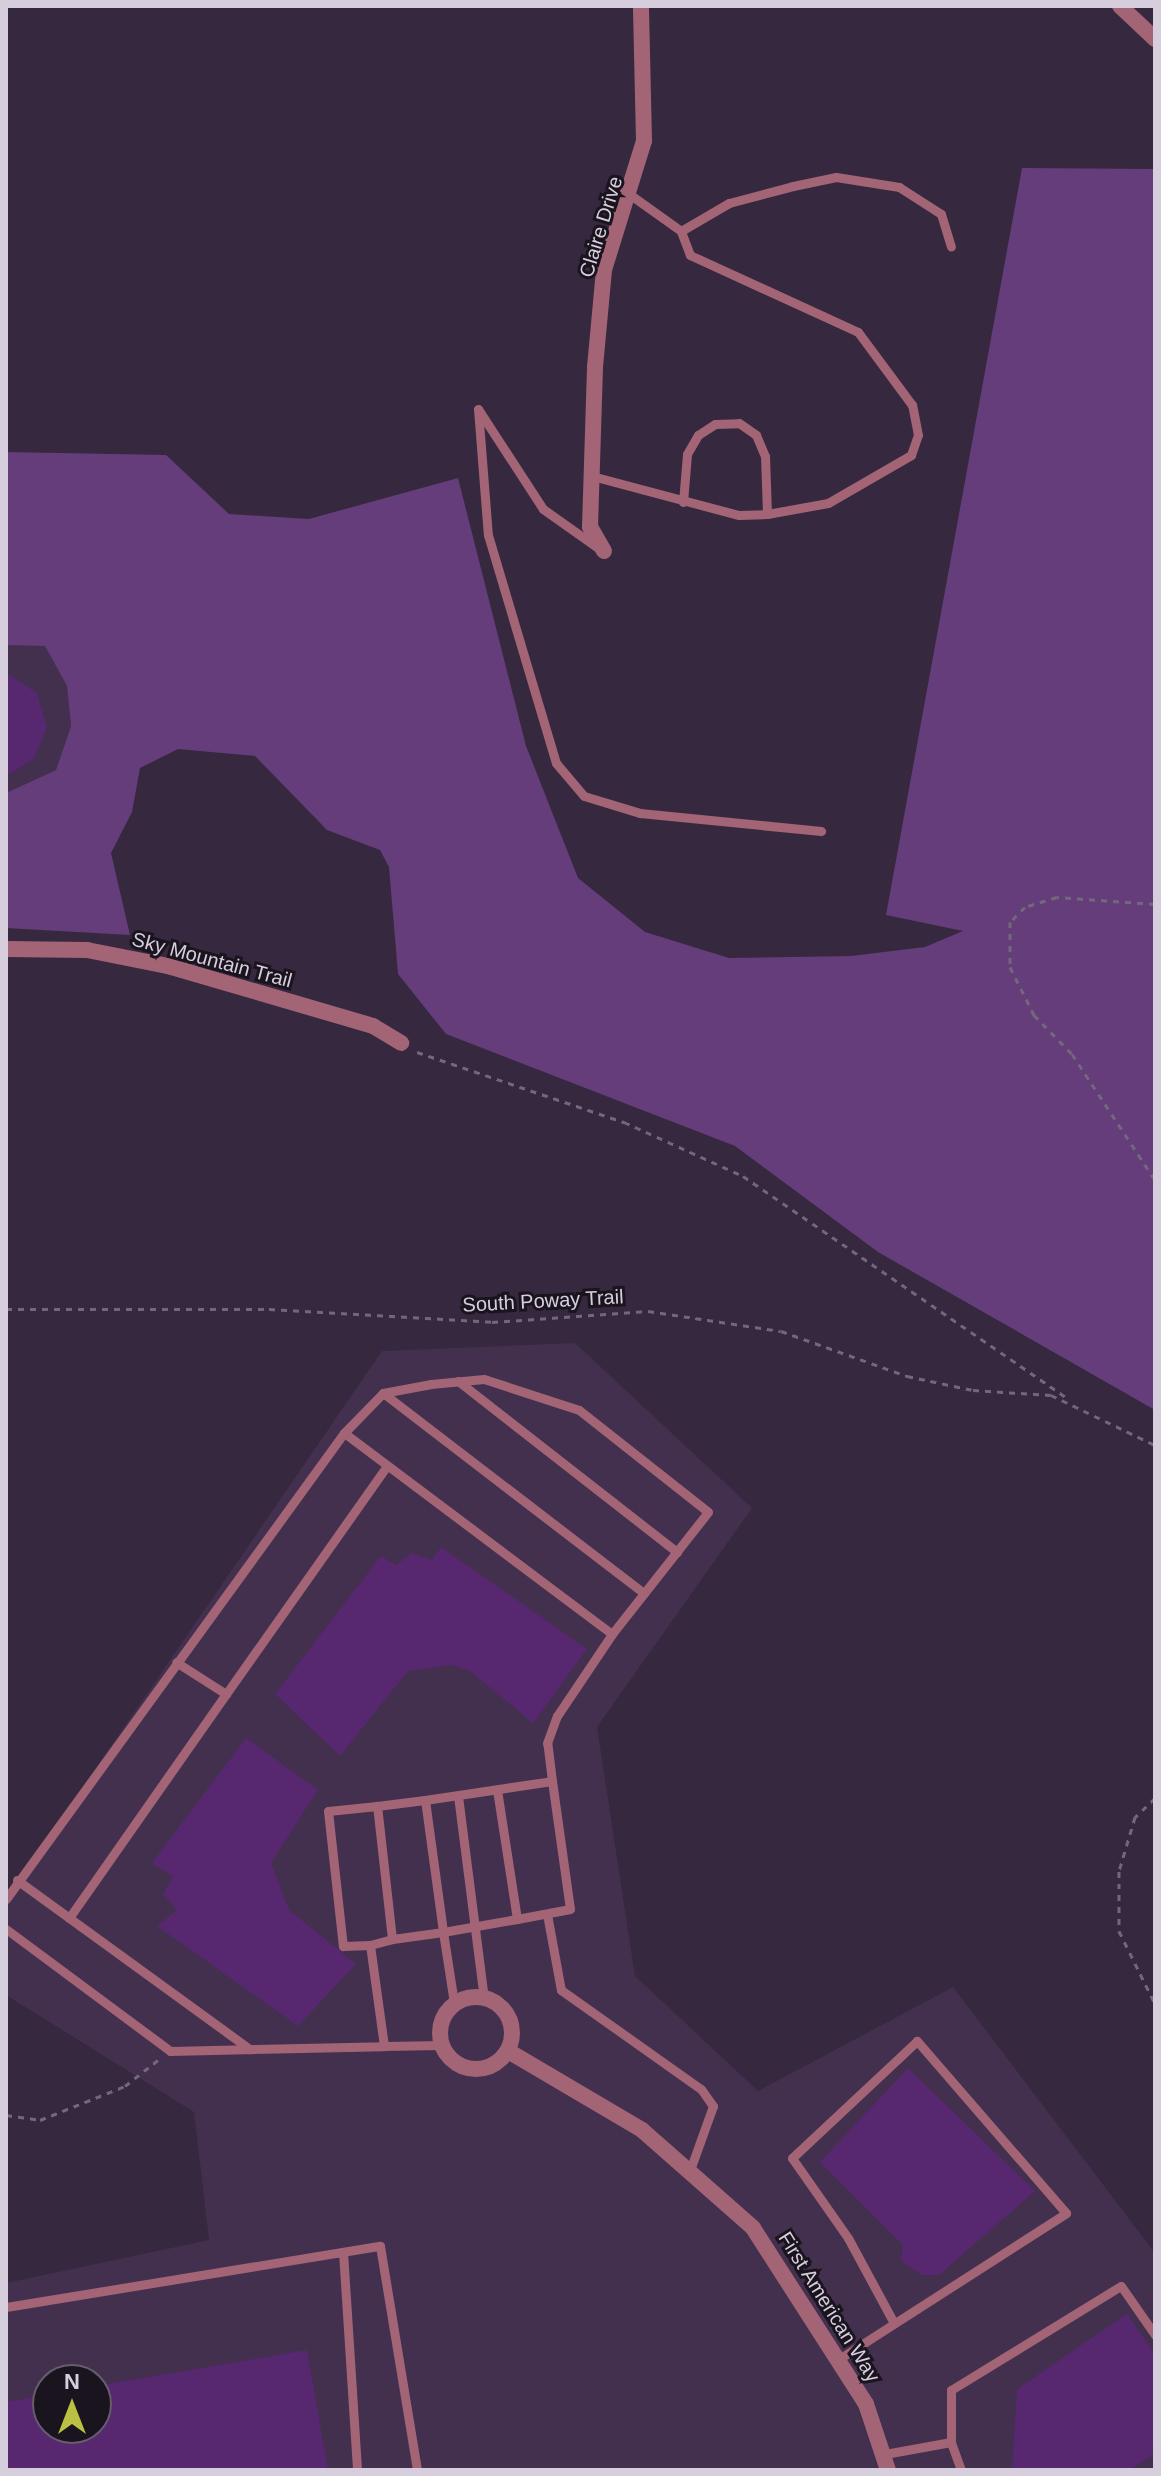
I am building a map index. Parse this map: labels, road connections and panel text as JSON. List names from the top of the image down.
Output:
{
  "streets": {
    "street": ["Claire Drive", "Sky Mountain Trail", "First American Way"],
    "path": ["South Poway Trail"]
  },
  "north": "top"
}
